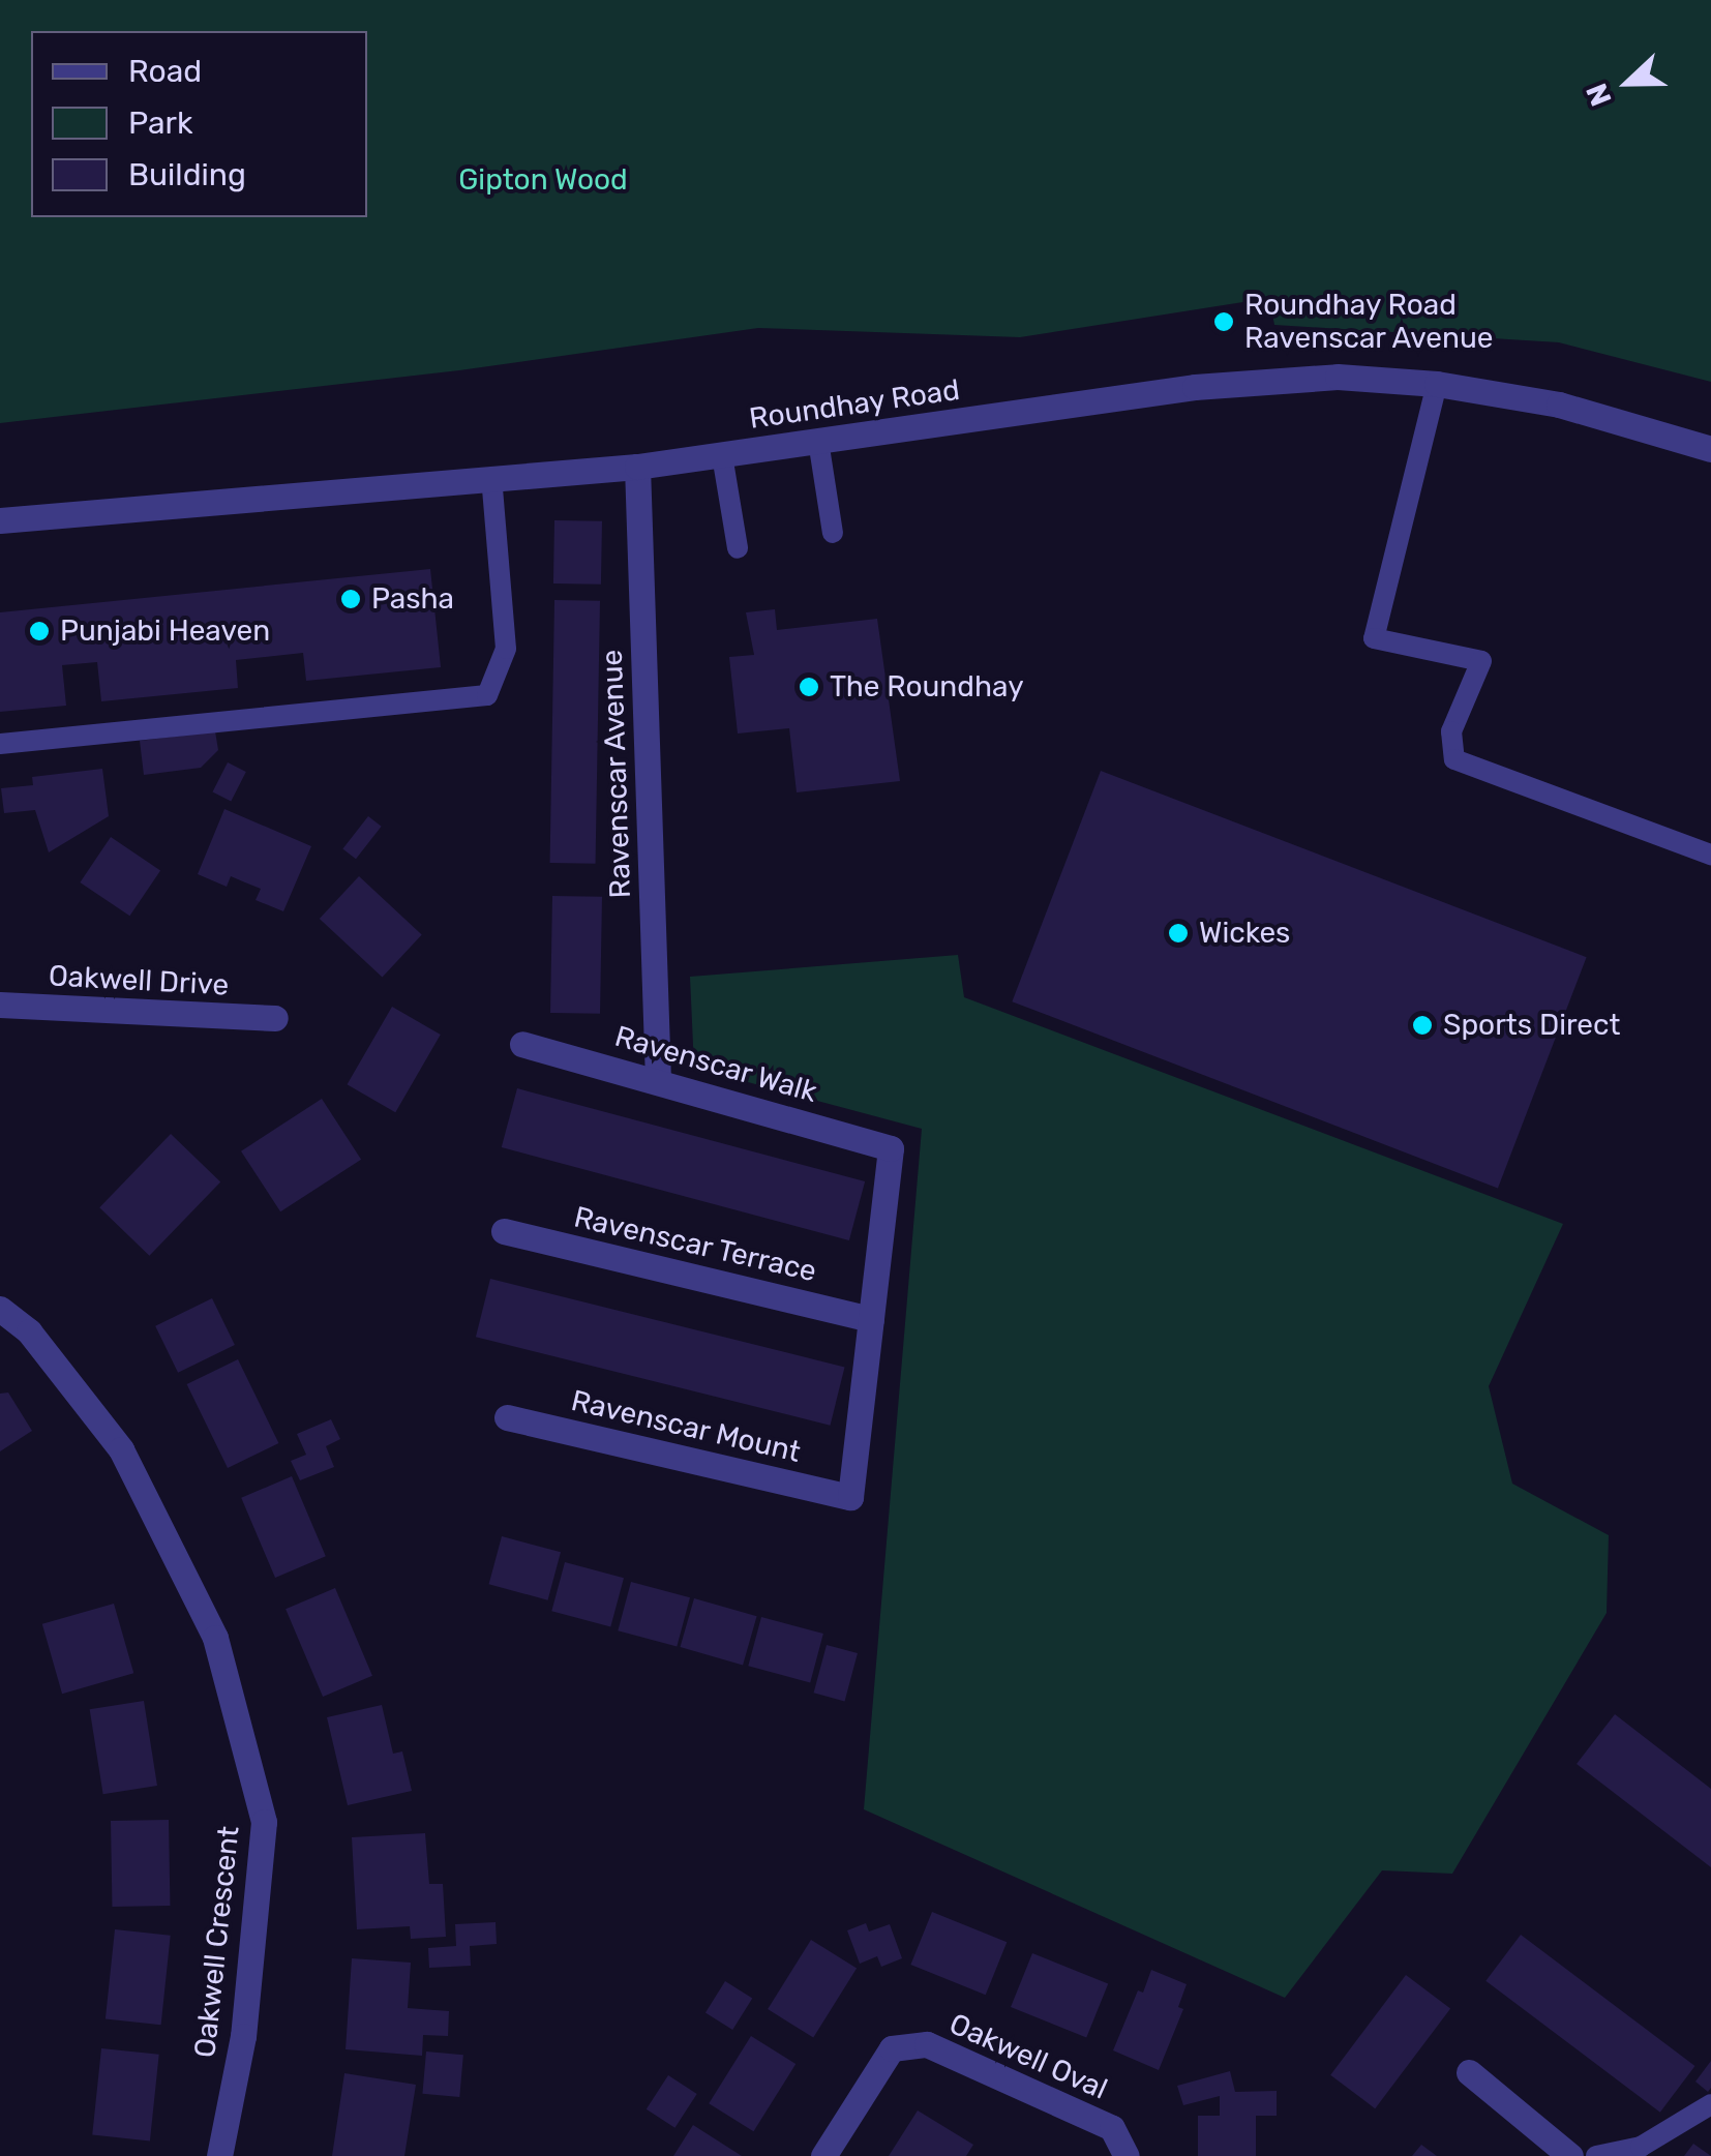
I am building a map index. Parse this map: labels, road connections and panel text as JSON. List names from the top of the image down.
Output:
{
  "streets": {
    "street": [
      "Roundhay Road",
      "Ravenscar Avenue",
      "Oakwell Drive",
      "Ravenscar Walk",
      "Ravenscar Terrace",
      "Ravenscar Mount",
      "Oakwell Crescent",
      "Oakwell Oval"
    ]
  },
  "crossings": [
    ["Roundhay Road", "Ravenscar Avenue"],
    ["Ravenscar Avenue", "Ravenscar Walk"],
    ["Ravenscar Walk", "Ravenscar Terrace"],
    ["Ravenscar Walk", "Ravenscar Mount"],
    ["Ravenscar Terrace", "Ravenscar Mount"]
  ],
  "parks": ["Gipton Wood"],
  "places": [
    "Roundhay Road Ravenscar Avenue",
    "Pasha",
    "Punjabi Heaven",
    "The Roundhay",
    "Wickes",
    "Sports Direct"
  ],
  "legend": ["Road", "Park", "Building"],
  "north": "left"
}
